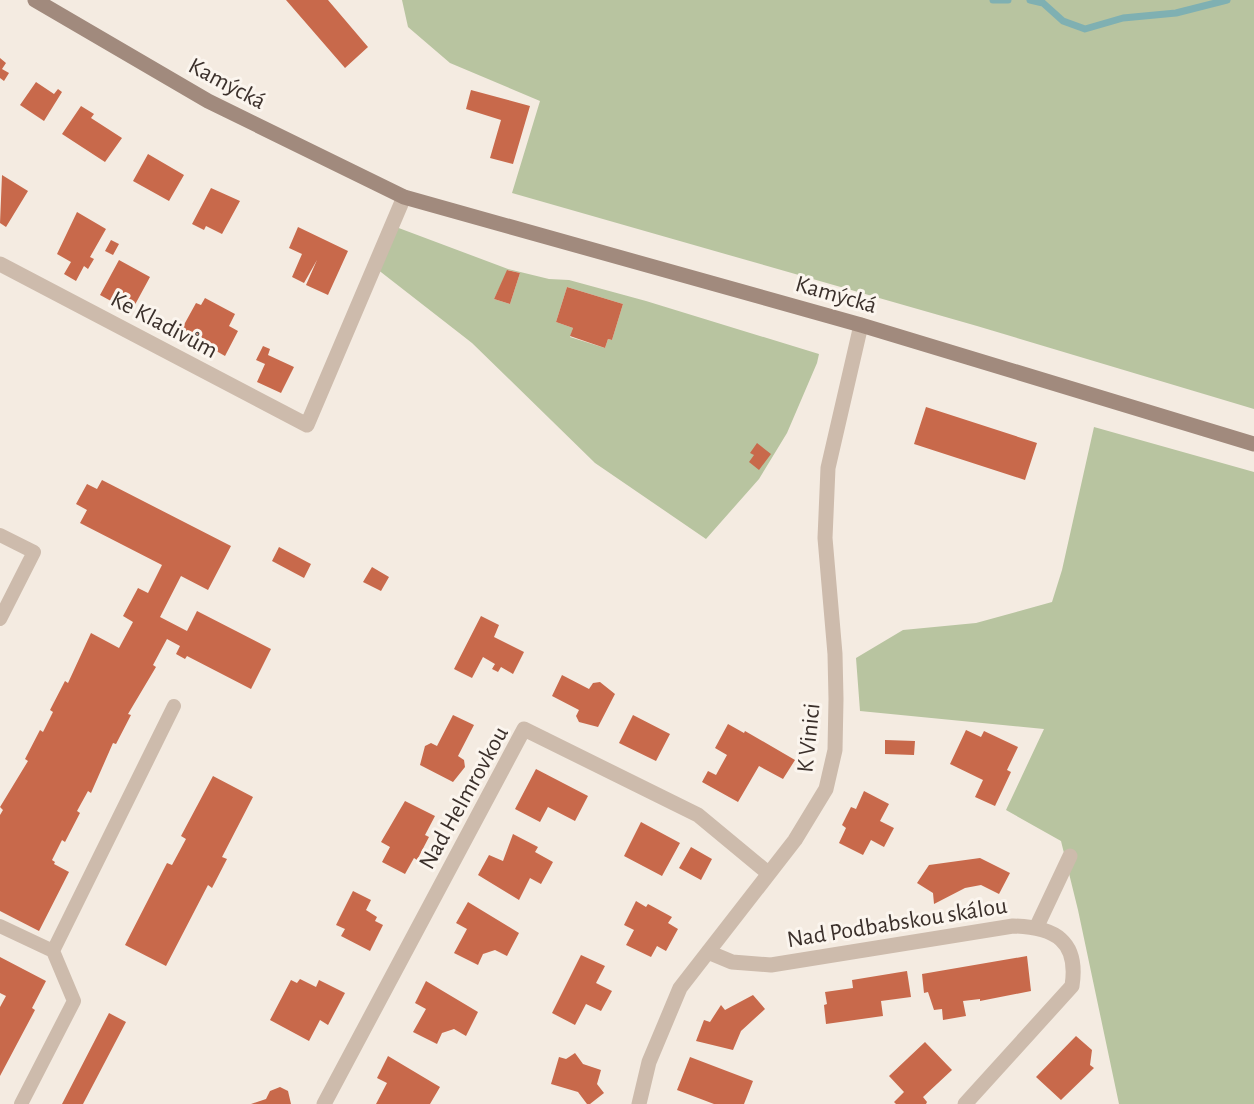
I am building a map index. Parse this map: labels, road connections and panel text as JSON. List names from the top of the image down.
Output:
{
  "streets": {
    "main road": ["Kamýcká"],
    "street": [
      "Ke Kladivům",
      "K Vinici",
      "Nad Helmrovkou",
      "Nad Podbabskou skálou"
    ]
  },
  "crossings": [
    ["Kamýcká", "Ke Kladivům"],
    ["Kamýcká", "K Vinici"],
    ["K Vinici", "Nad Helmrovkou"],
    ["K Vinici", "Nad Podbabskou skálou"]
  ]
}
